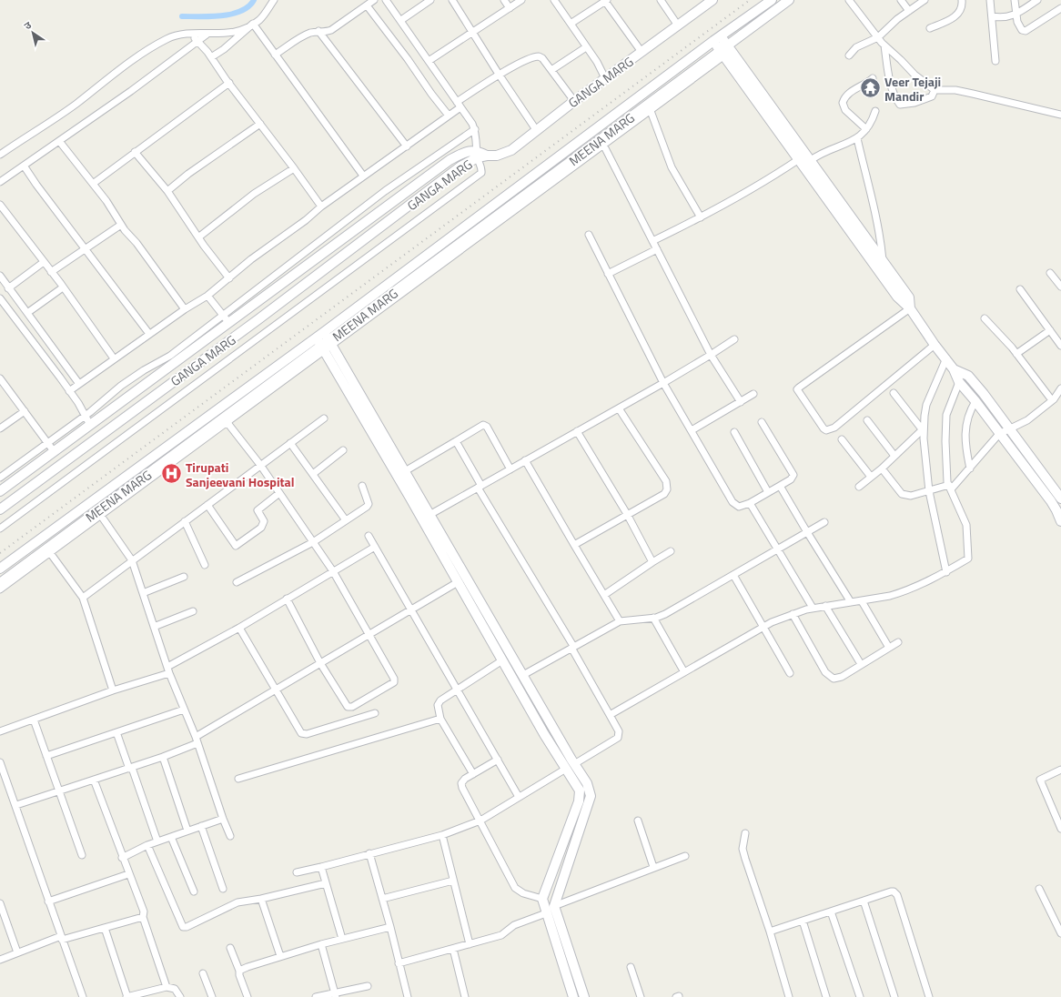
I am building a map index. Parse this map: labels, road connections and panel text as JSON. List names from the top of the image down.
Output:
{
  "streets": {
    "street": ["GANGA MARG", "MEENA MARG"]
  },
  "places": {
    "temple": ["Veer Tejaji Mandir"],
    "hospital": ["Tirupati Sanjeevani Hospital"]
  },
  "north": "top left"
}
